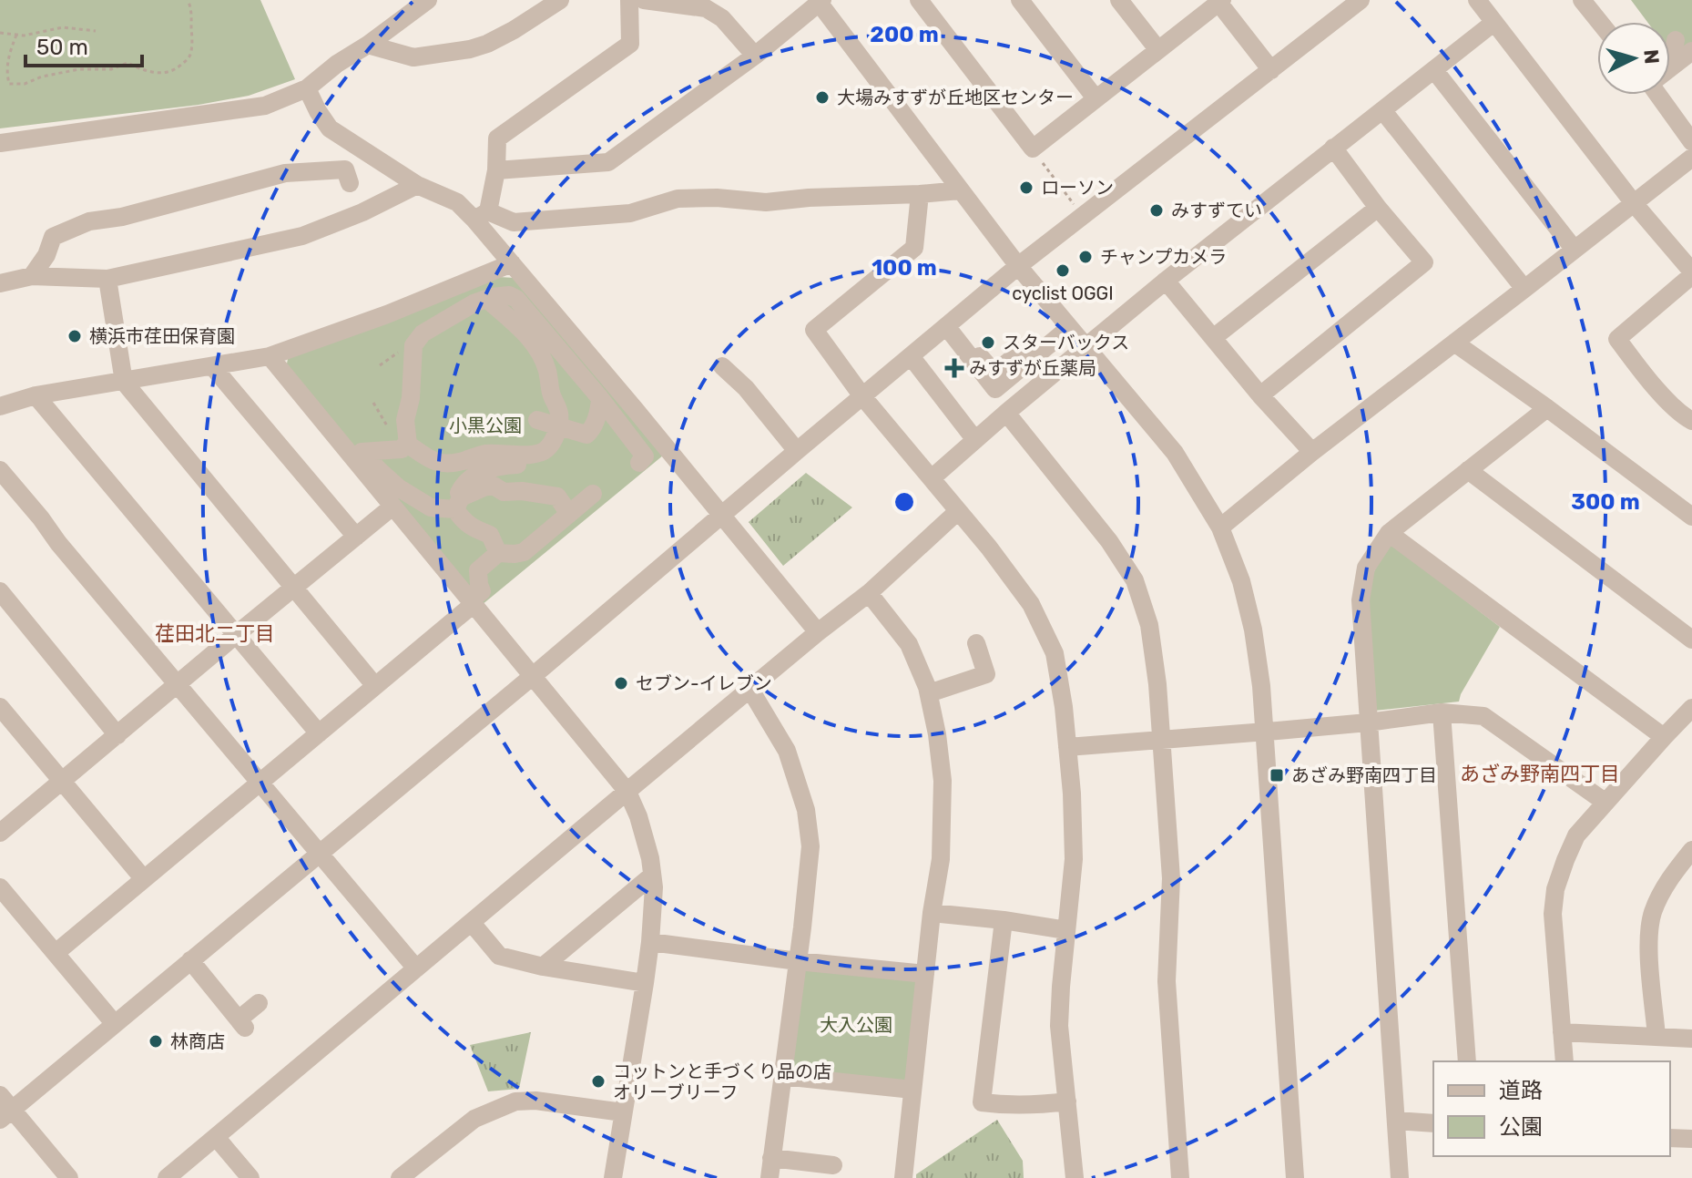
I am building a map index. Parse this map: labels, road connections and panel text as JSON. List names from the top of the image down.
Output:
{
  "districts": ["荏田北二丁目", "あざみ野南四丁目"],
  "parks": ["小黒公園", "大入公園"],
  "places": {
    "other": [
      "大場みすずが丘地区センター",
      "ローソン",
      "みすずてい",
      "チャンプカメラ",
      "cyclist OGGI",
      "横浜市荏田保育園",
      "スターバックス",
      "セブン-イレブン",
      "林商店",
      "コットンと手づくり品の店 オリーブリーフ"
    ],
    "health": ["みすずが丘薬局"],
    "transit": ["あざみ野南四丁目"]
  },
  "legend": ["道路", "公園"],
  "scale_bar": "50 m",
  "north": "right",
  "rings": ["200 m", "100 m", "300 m"]
}
